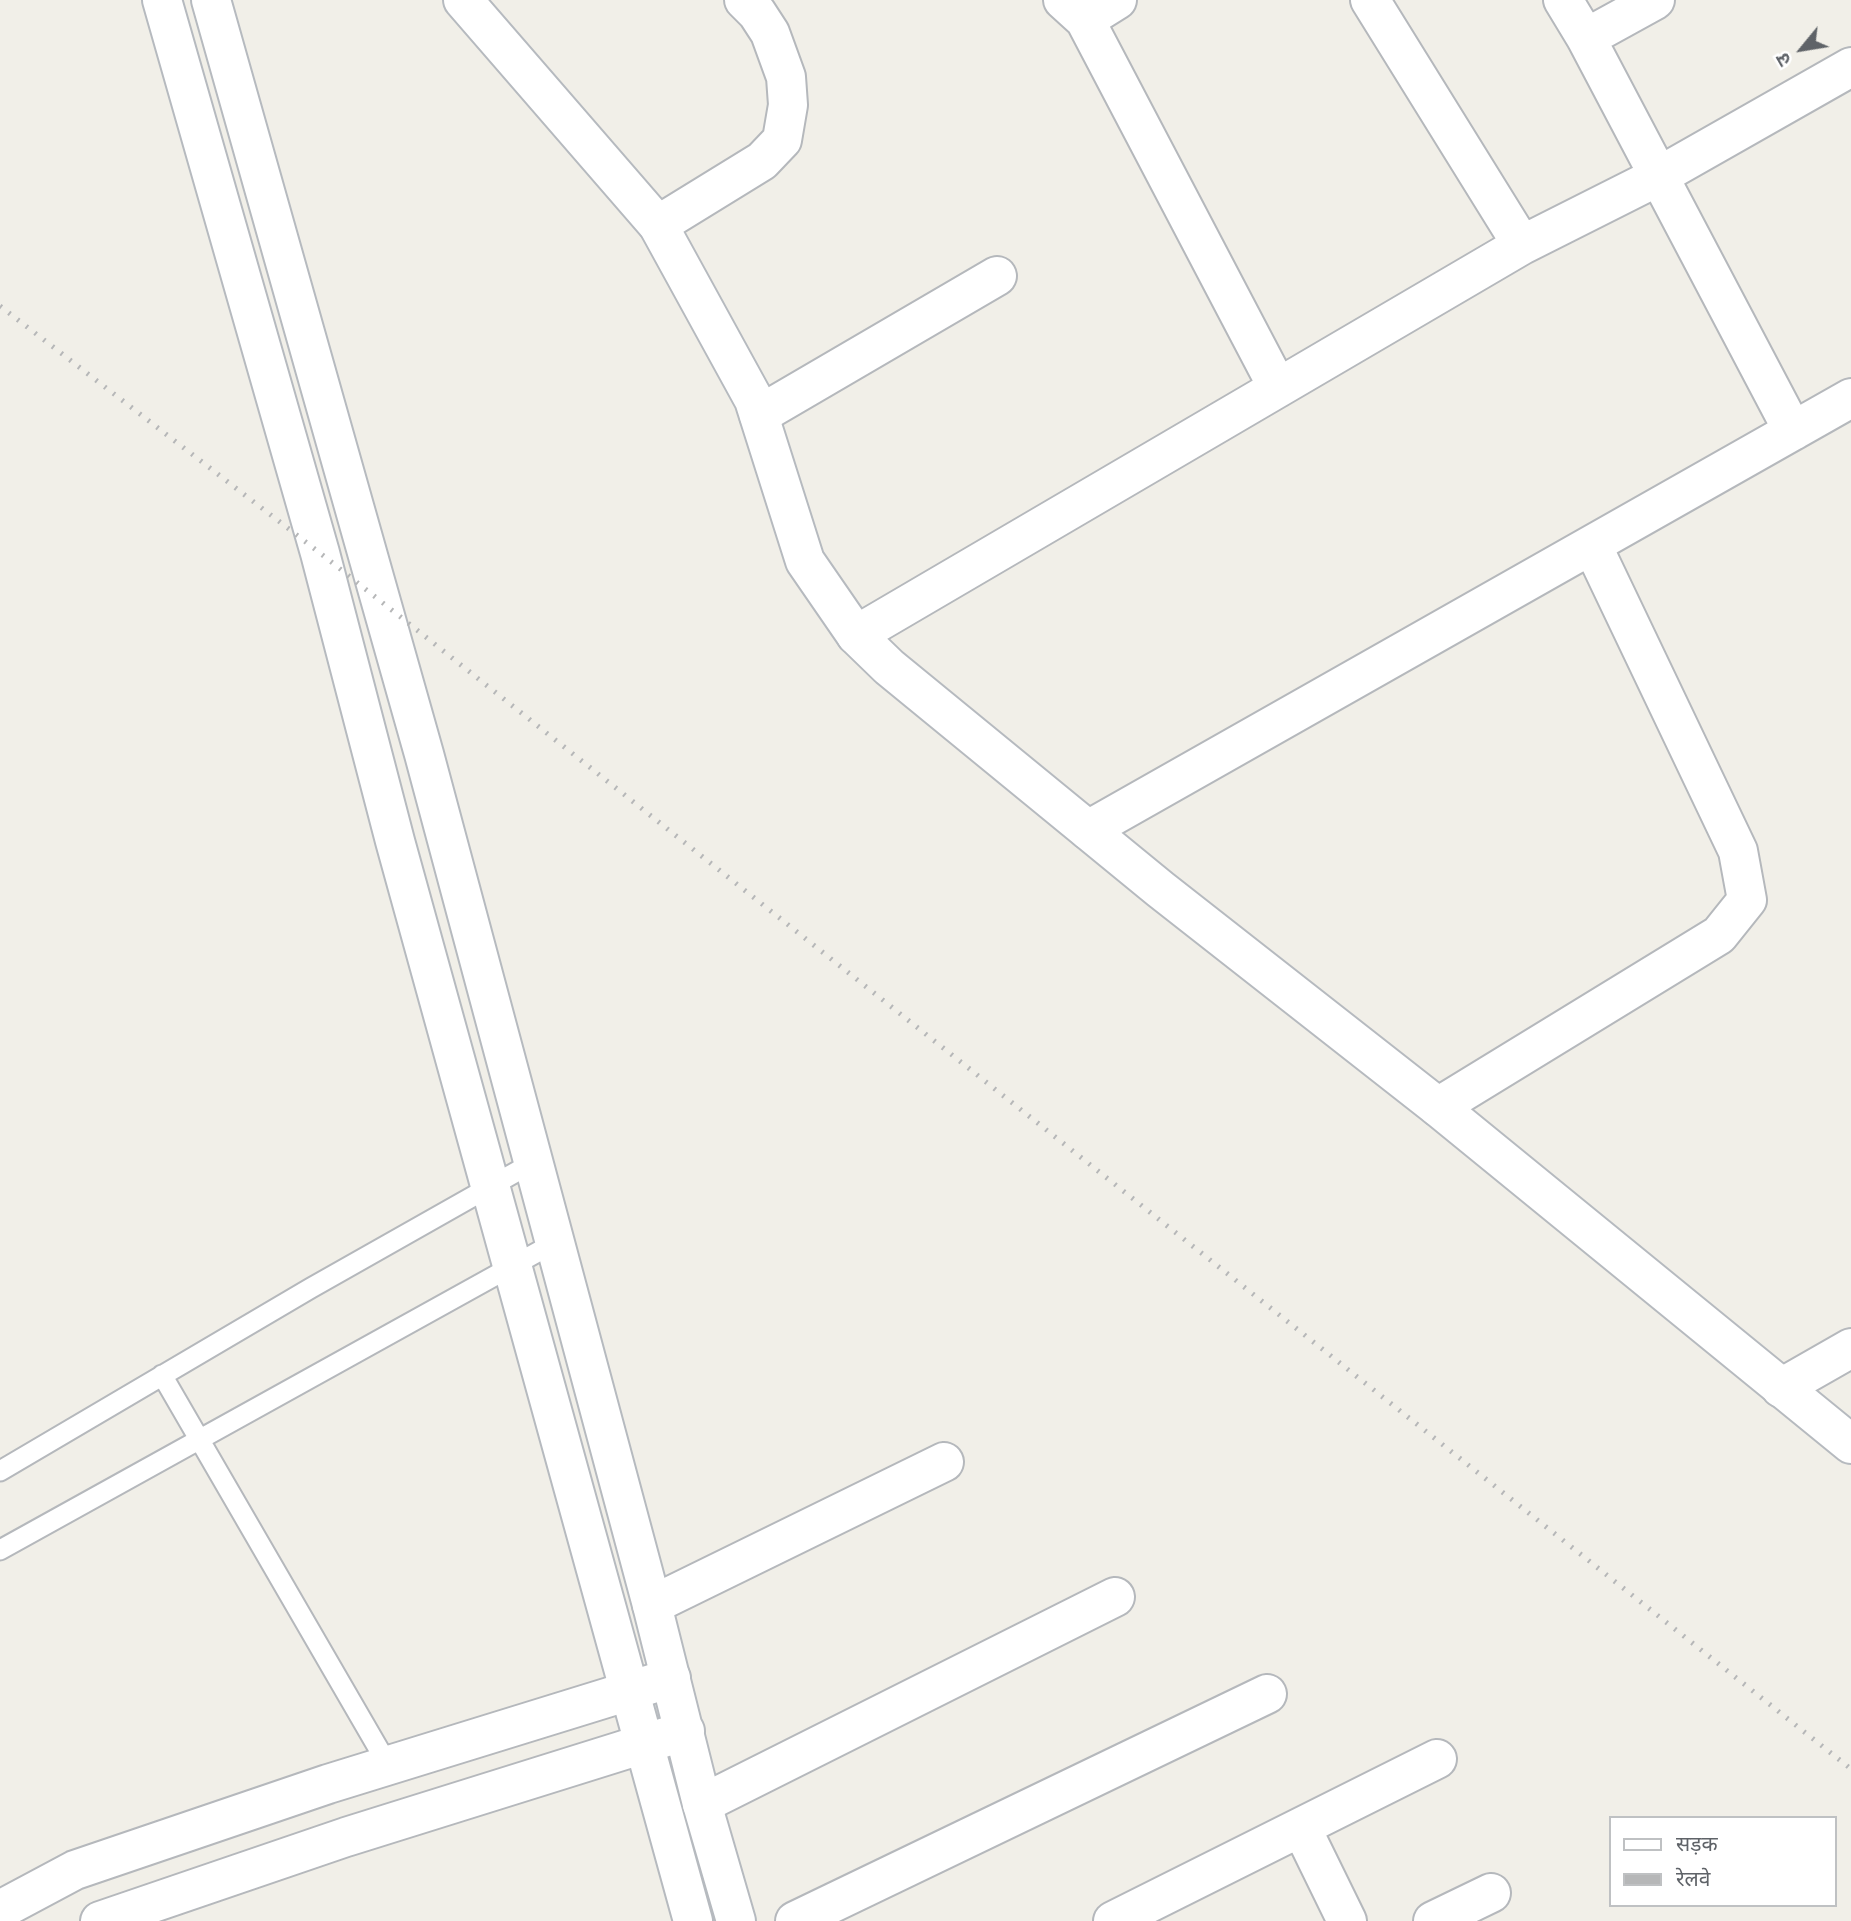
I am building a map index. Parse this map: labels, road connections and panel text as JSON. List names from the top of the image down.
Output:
{
  "legend": ["सड़क", "रेलवे"],
  "north": "bottom left"
}
